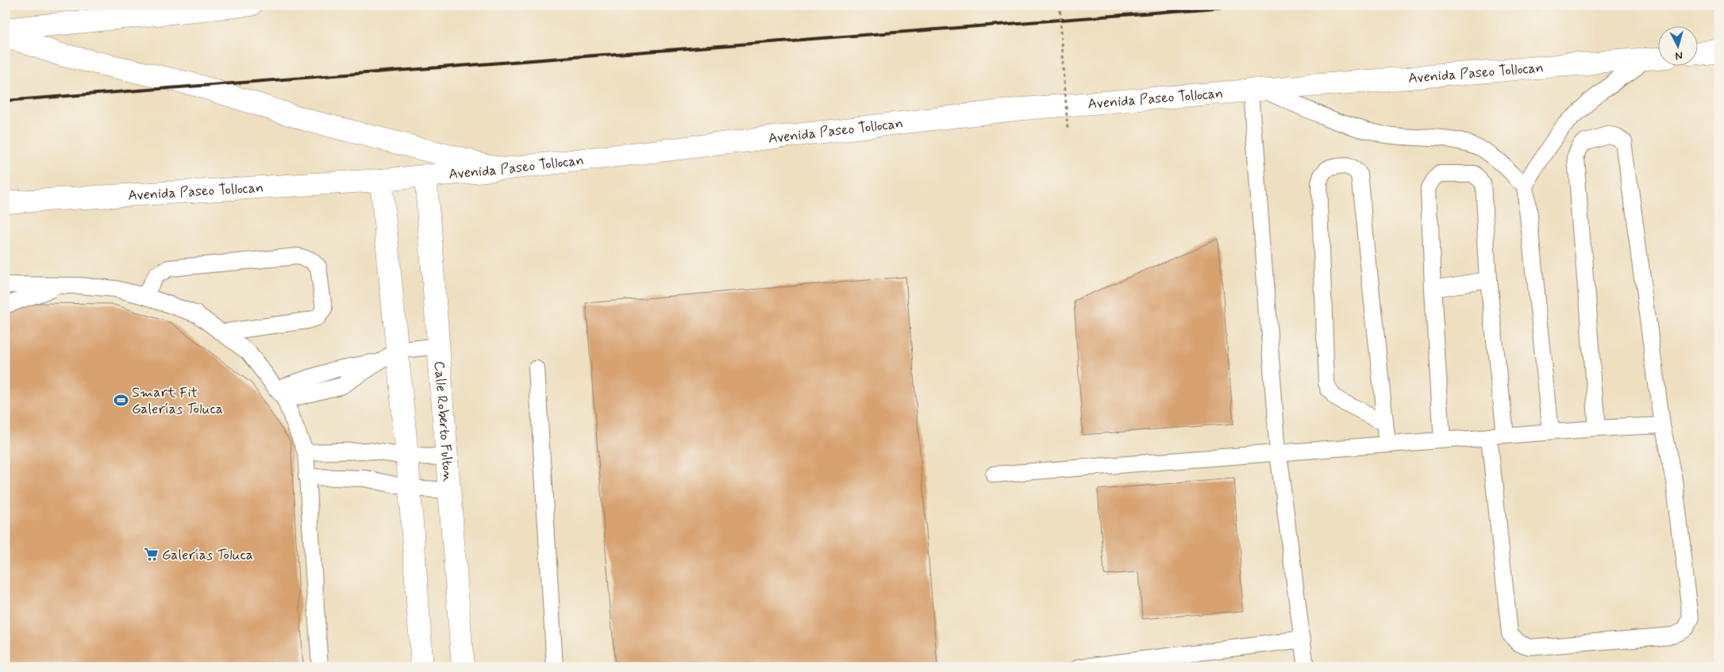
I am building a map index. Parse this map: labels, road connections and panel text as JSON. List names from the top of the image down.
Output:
{
  "streets": {
    "main road": ["Avenida Paseo Tollocan", "Calle Roberto Fulton"]
  },
  "crossings": [
    ["Avenida Paseo Tollocan", "Calle Roberto Fulton"]
  ],
  "places": {
    "sports": ["Smart Fit Galerías Toluca"],
    "supermarket": ["Galerías Toluca"]
  },
  "north": "bottom"
}
